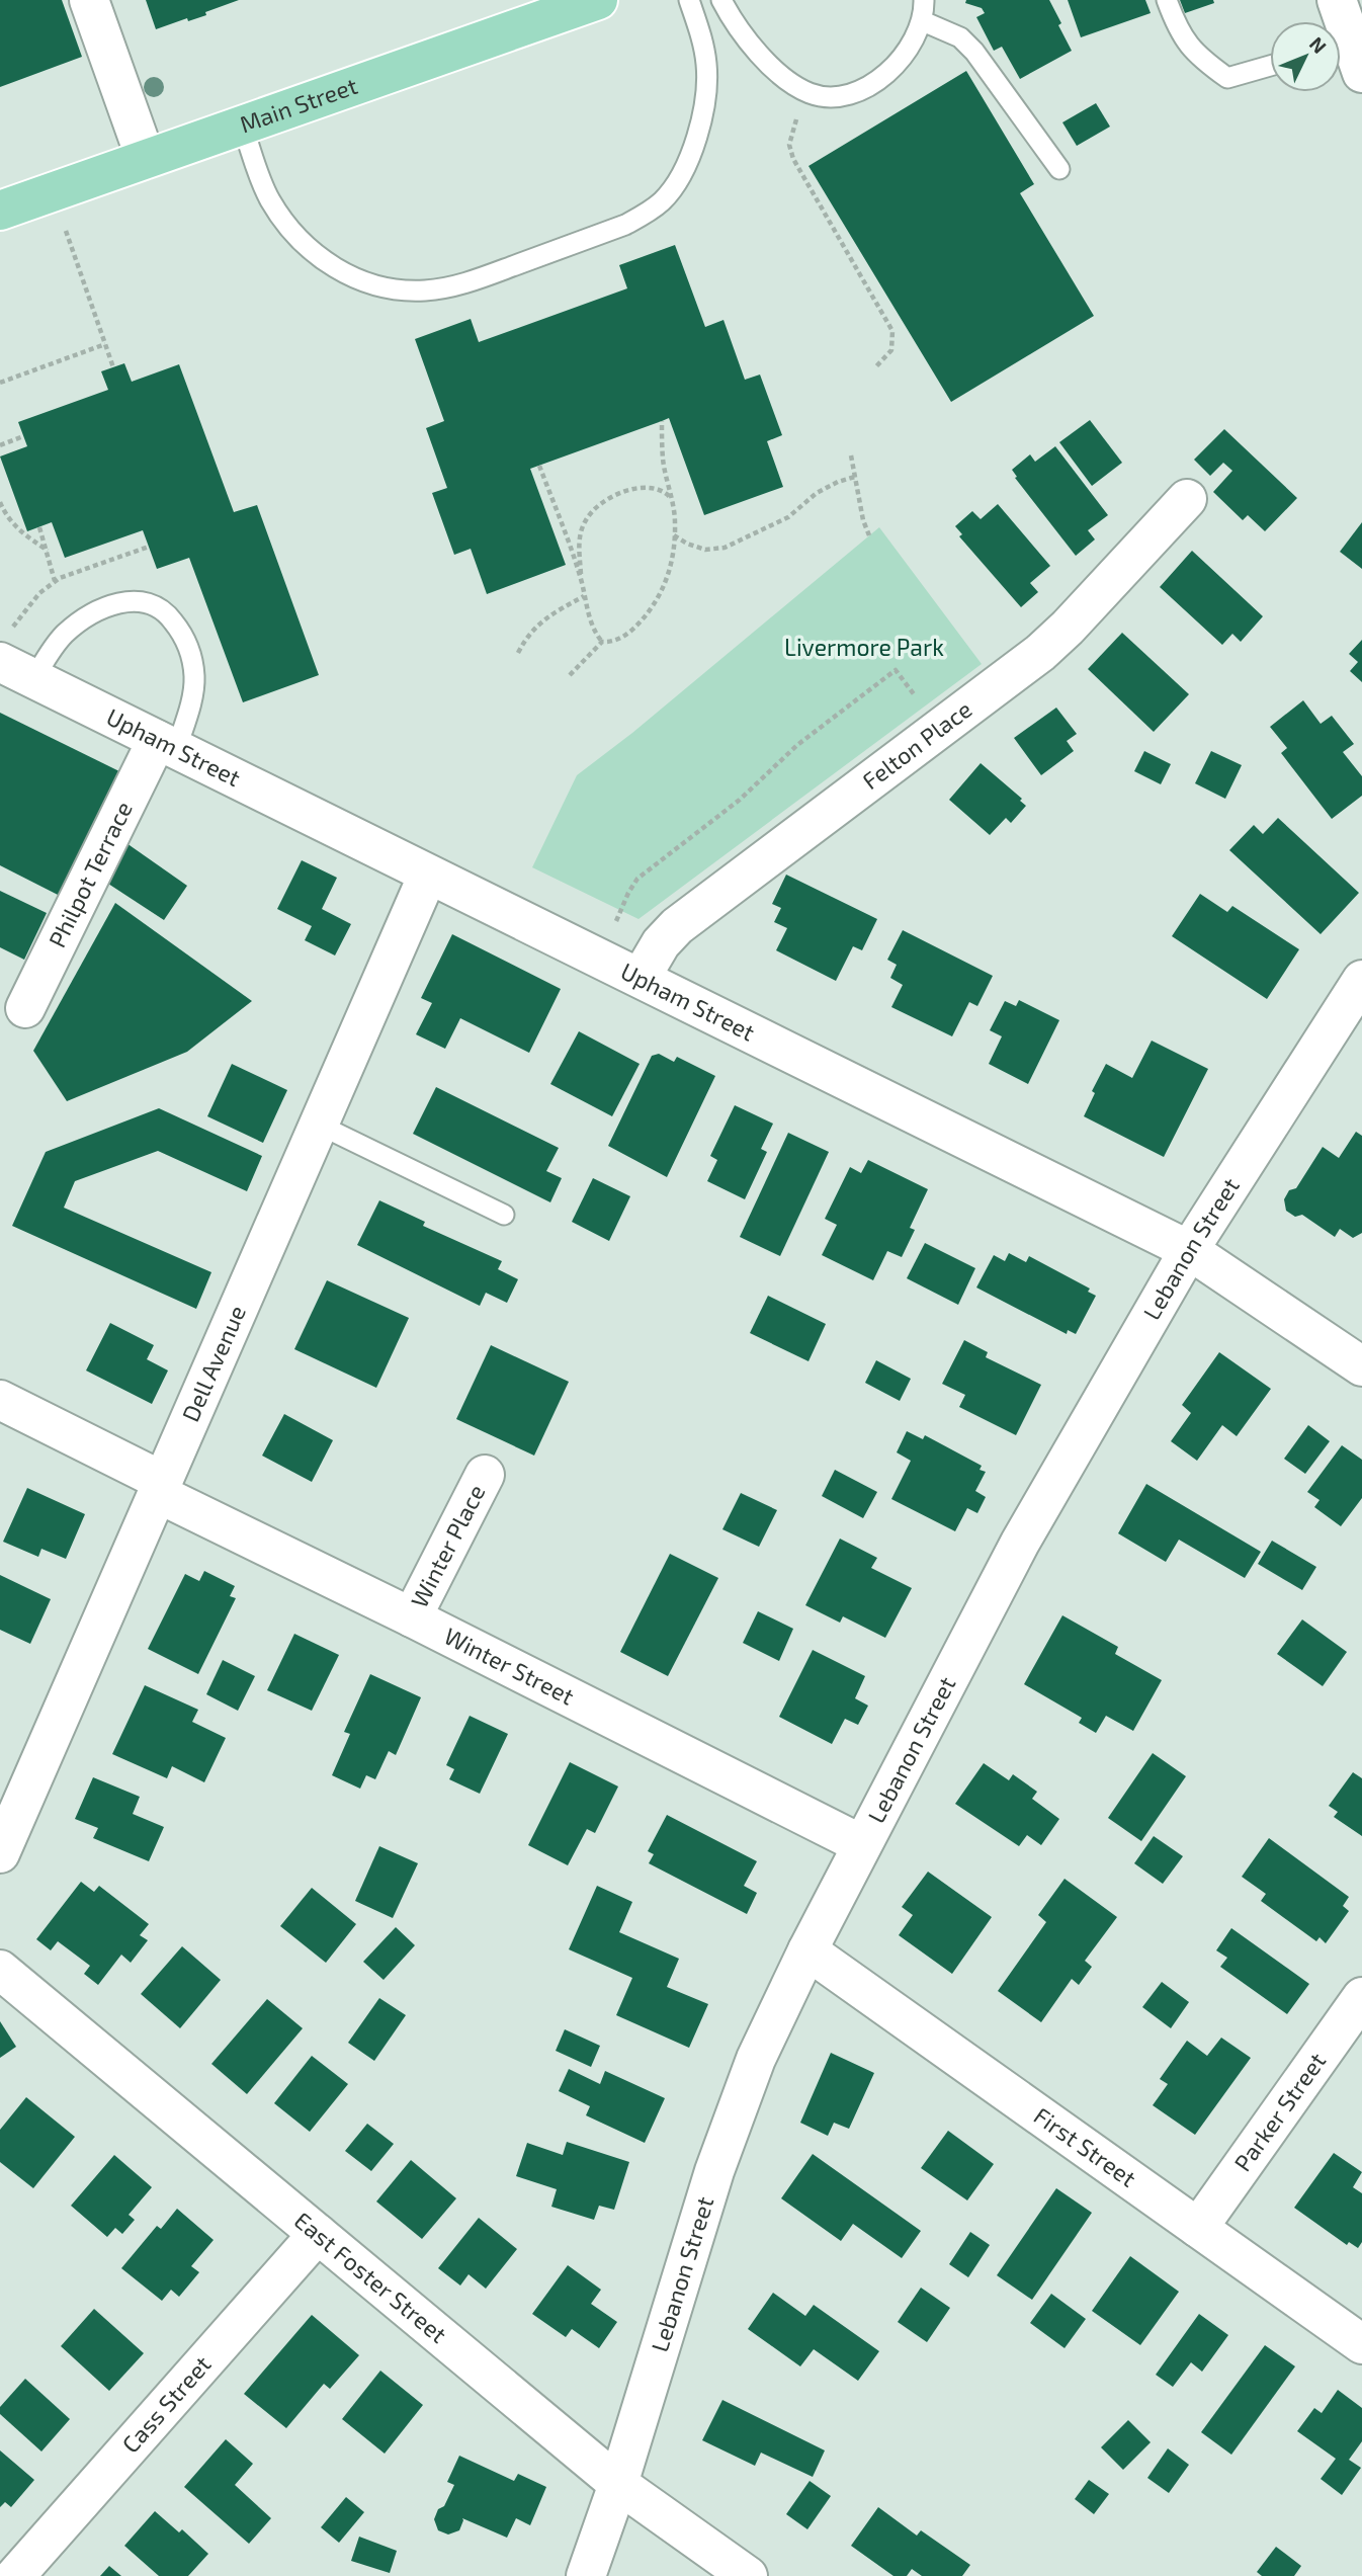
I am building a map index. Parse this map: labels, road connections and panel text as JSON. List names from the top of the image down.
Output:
{
  "streets": {
    "main road": ["Main Street"],
    "street": [
      "Felton Place",
      "Upham Street",
      "Philpot Terrace",
      "Lebanon Street",
      "Dell Avenue",
      "Winter Place",
      "Winter Street",
      "Parker Street",
      "First Street",
      "East Foster Street",
      "Cass Street"
    ]
  },
  "crossings": [
    ["Felton Place", "Upham Street"],
    ["Upham Street", "Philpot Terrace"],
    ["Upham Street", "Lebanon Street"],
    ["Upham Street", "Dell Avenue"],
    ["Lebanon Street", "Winter Street"],
    ["Lebanon Street", "First Street"],
    ["Lebanon Street", "East Foster Street"],
    ["Dell Avenue", "Winter Street"],
    ["Winter Place", "Winter Street"],
    ["Parker Street", "First Street"],
    ["East Foster Street", "Cass Street"]
  ],
  "parks": ["Livermore Park"],
  "north": "top right"
}
